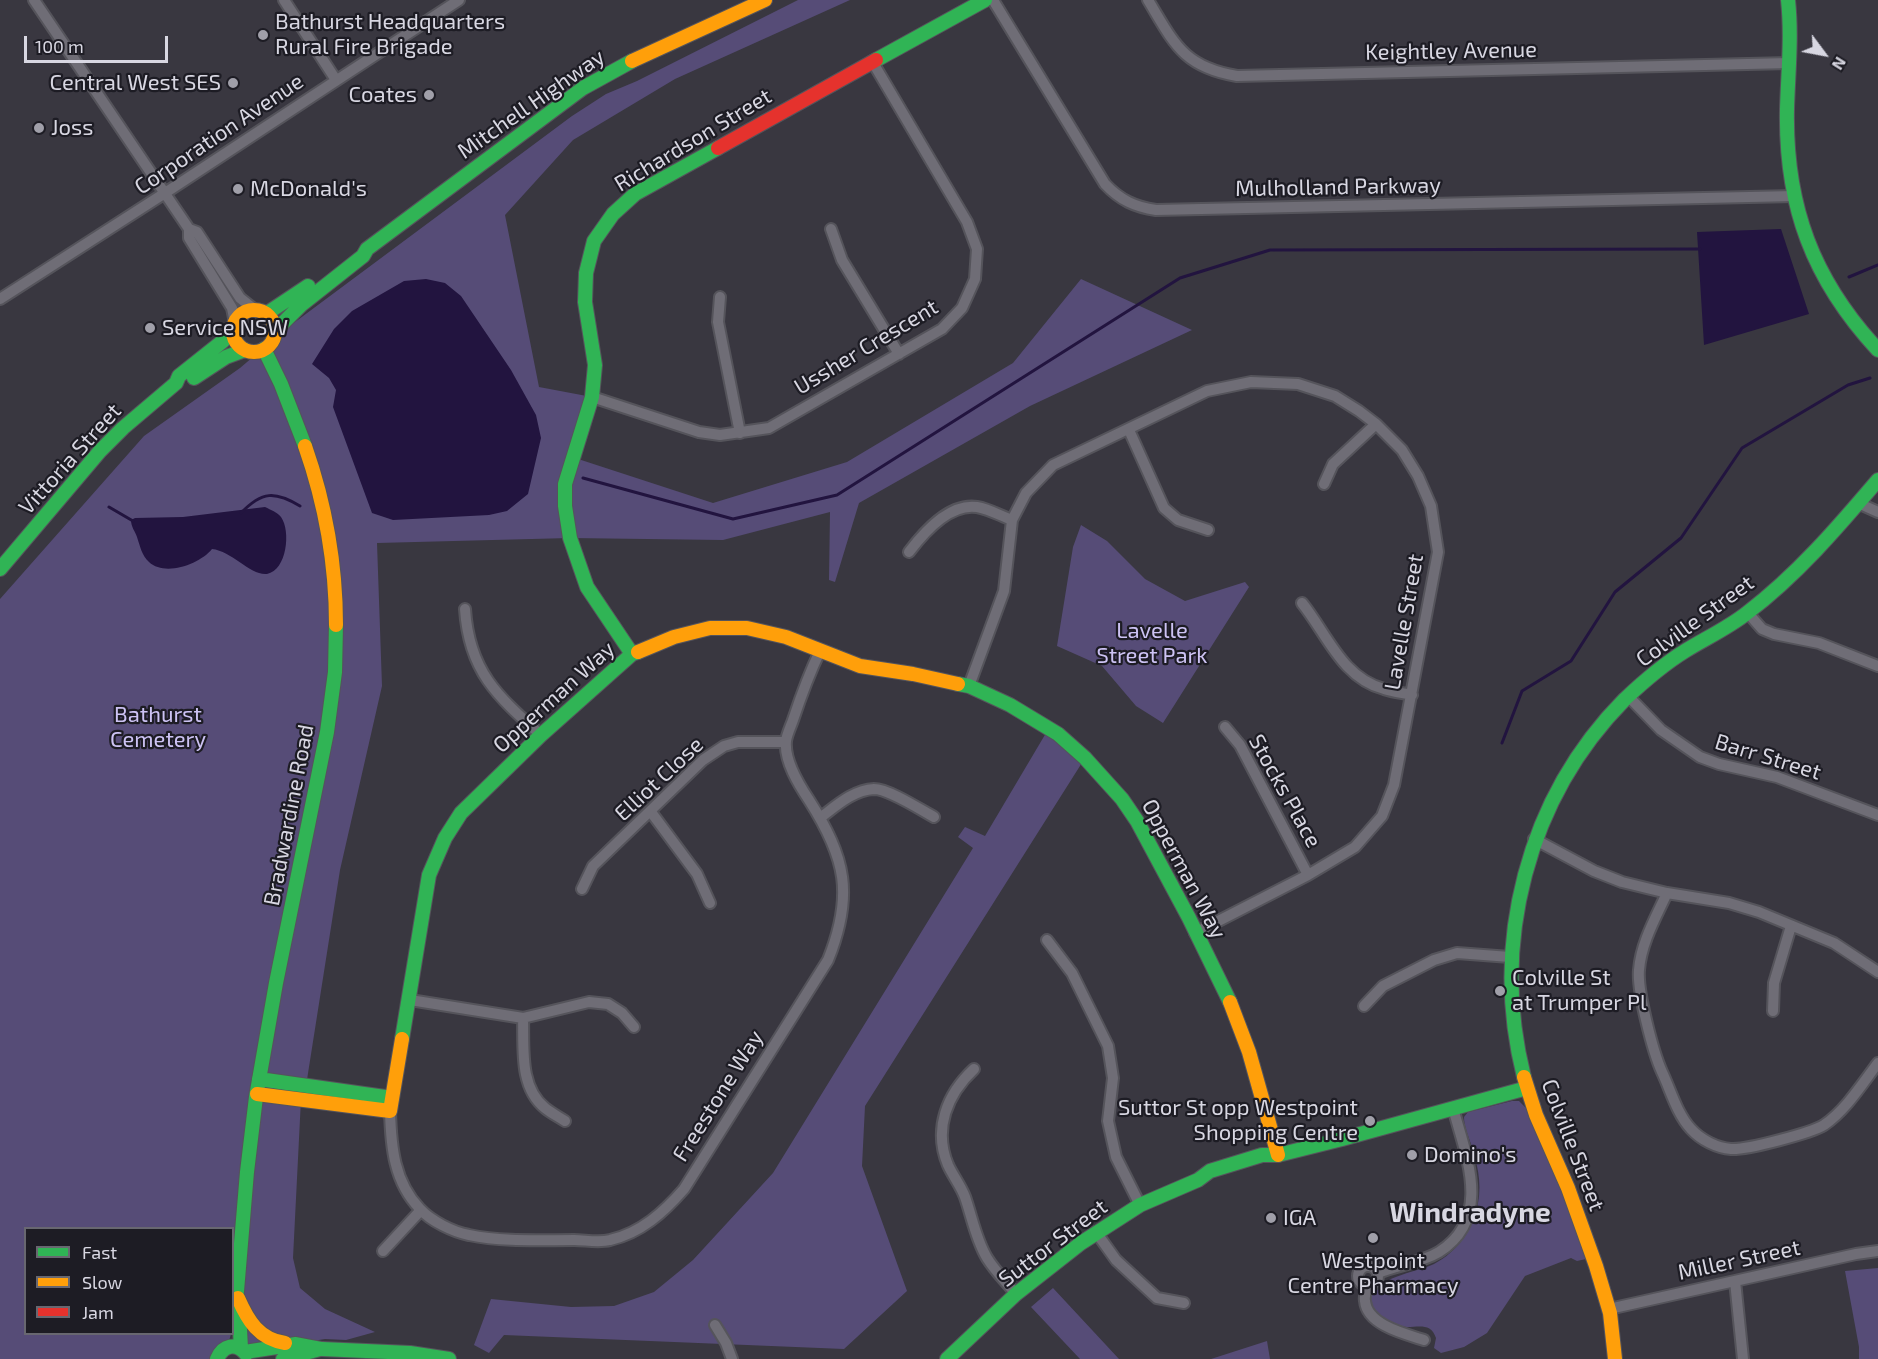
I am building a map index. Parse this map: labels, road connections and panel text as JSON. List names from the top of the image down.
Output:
{
  "streets": {
    "main road": [
      "Mitchell Highway",
      "Richardson Street",
      "Vittoria Street",
      "Colville Street",
      "Opperman Way",
      "Bradwardine Road",
      "Suttor Street"
    ],
    "street": [
      "Keightley Avenue",
      "Corporation Avenue",
      "Mulholland Parkway",
      "Ussher Crescent",
      "Lavelle Street",
      "Barr Street",
      "Elliot Close",
      "Stocks Place",
      "Freestone Way",
      "Miller Street"
    ]
  },
  "crossings": [
    ["Mitchell Highway", "Vittoria Street"],
    ["Mitchell Highway", "Bradwardine Road"],
    ["Richardson Street", "Ussher Crescent"],
    ["Richardson Street", "Opperman Way"],
    ["Vittoria Street", "Bradwardine Road"],
    ["Colville Street", "Barr Street"],
    ["Colville Street", "Suttor Street"],
    ["Colville Street", "Miller Street"],
    ["Lavelle Street", "Opperman Way"],
    ["Lavelle Street", "Stocks Place"],
    ["Opperman Way", "Freestone Way"],
    ["Opperman Way", "Suttor Street"],
    ["Elliot Close", "Freestone Way"]
  ],
  "districts": ["Windradyne"],
  "parks": ["Lavelle Street Park", "Bathurst Cemetery"],
  "places": [
    "Bathurst Headquarters Rural Fire Brigade",
    "Central West SES",
    "Coates",
    "Joss",
    "McDonald's",
    "Service NSW",
    "Colville St at Trumper Pl",
    "Suttor St opp Westpoint Shopping Centre",
    "Domino's",
    "IGA",
    "Westpoint Centre Pharmacy"
  ],
  "legend": ["Fast", "Slow", "Jam"],
  "scale_bar": "100 m",
  "north": "bottom right"
}
